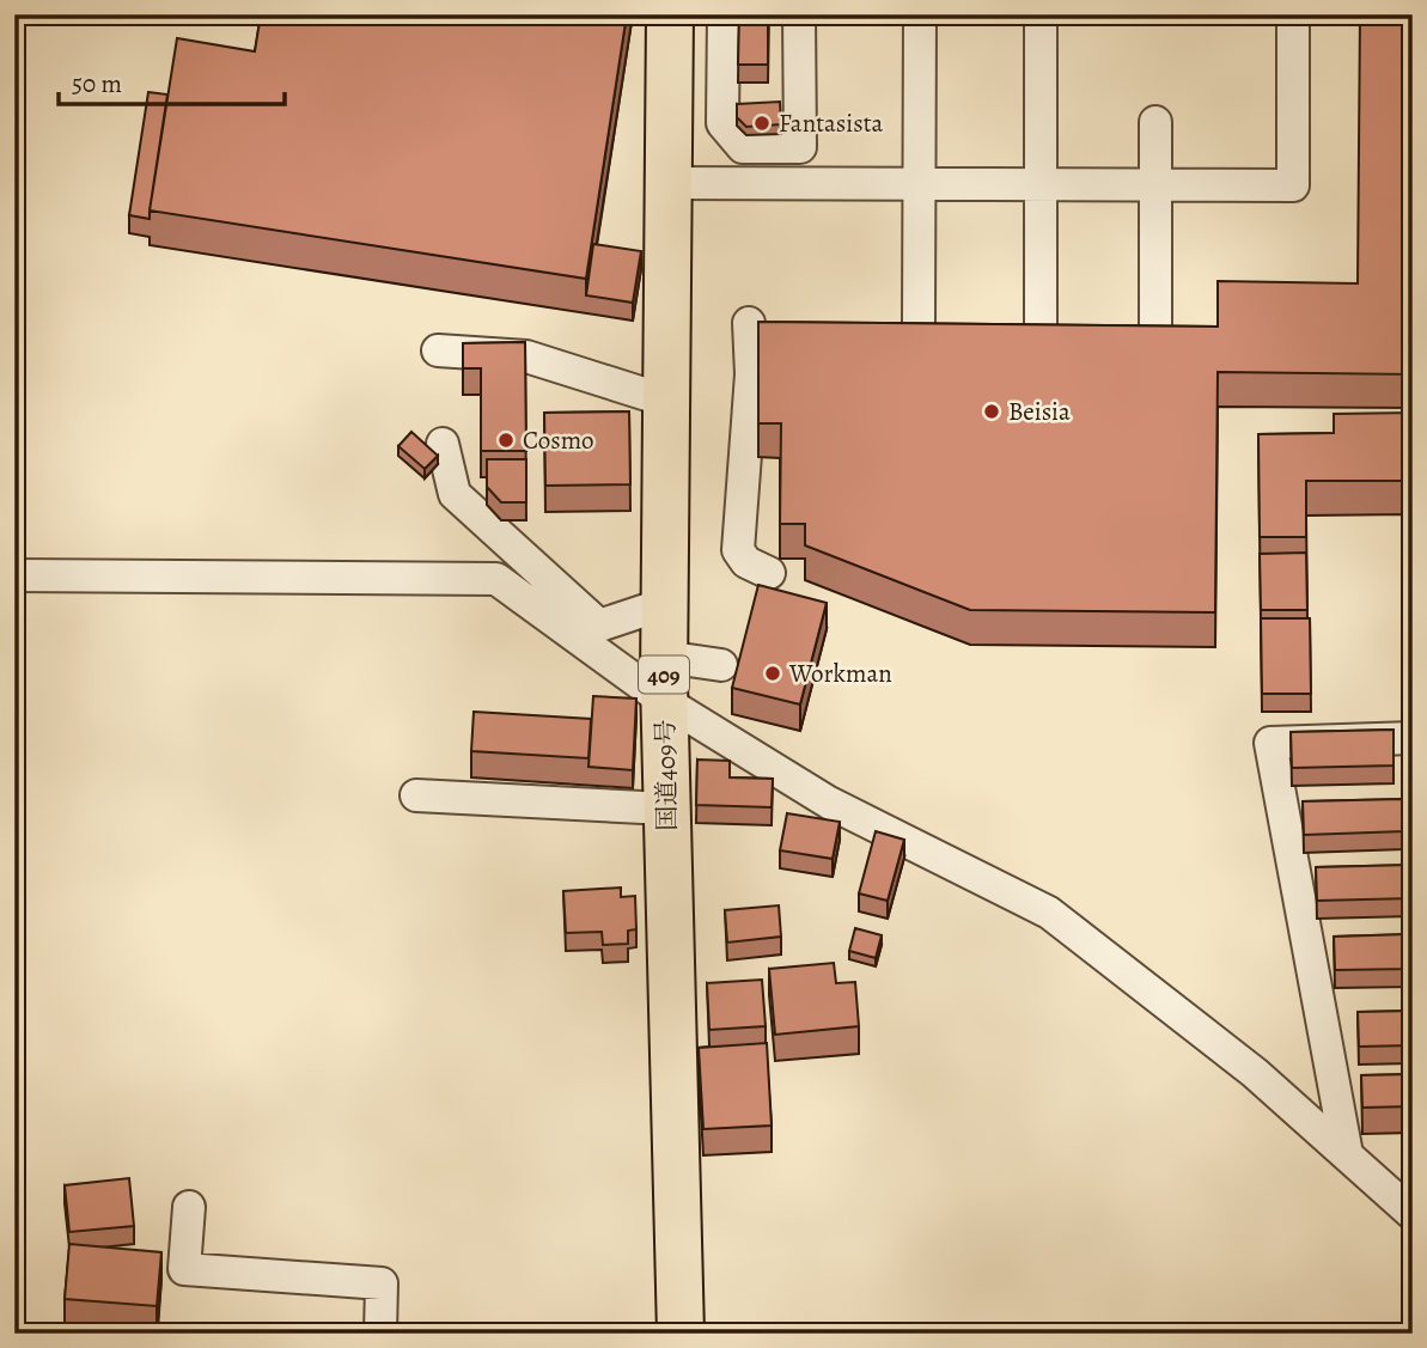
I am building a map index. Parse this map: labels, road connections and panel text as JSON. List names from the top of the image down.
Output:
{
  "streets": {
    "highway": ["409", "国道409号"]
  },
  "places": [
    "Fantasista",
    "Beisia",
    "Cosmo",
    "Workman"
  ],
  "scale_bar": "50 m"
}
